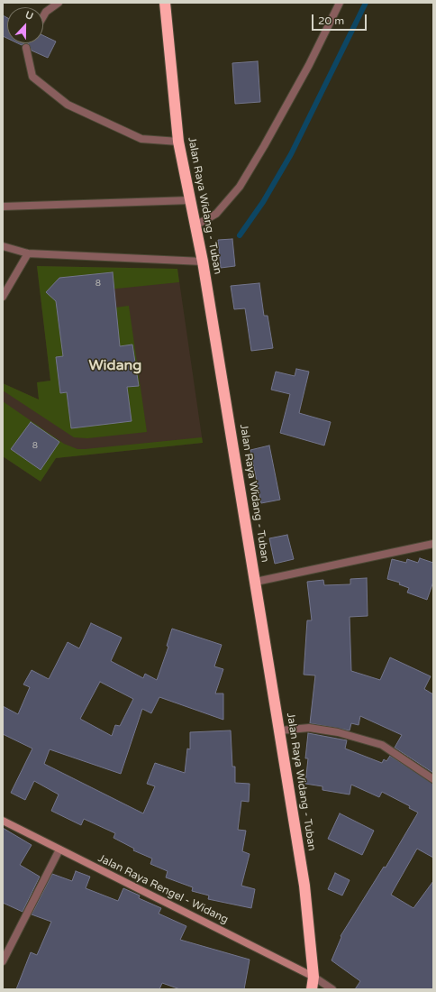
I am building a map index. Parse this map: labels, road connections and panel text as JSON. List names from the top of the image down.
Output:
{
  "streets": {
    "highway": ["Jalan Raya Widang - Tuban"],
    "street": ["Jalan Raya Rengel - Widang"]
  },
  "crossings": [
    ["Jalan Raya Widang - Tuban", "Jalan Raya Rengel - Widang"]
  ],
  "districts": ["Widang"],
  "house_numbers": ["8", "8"],
  "scale_bar": "20 m",
  "north": "top"
}
